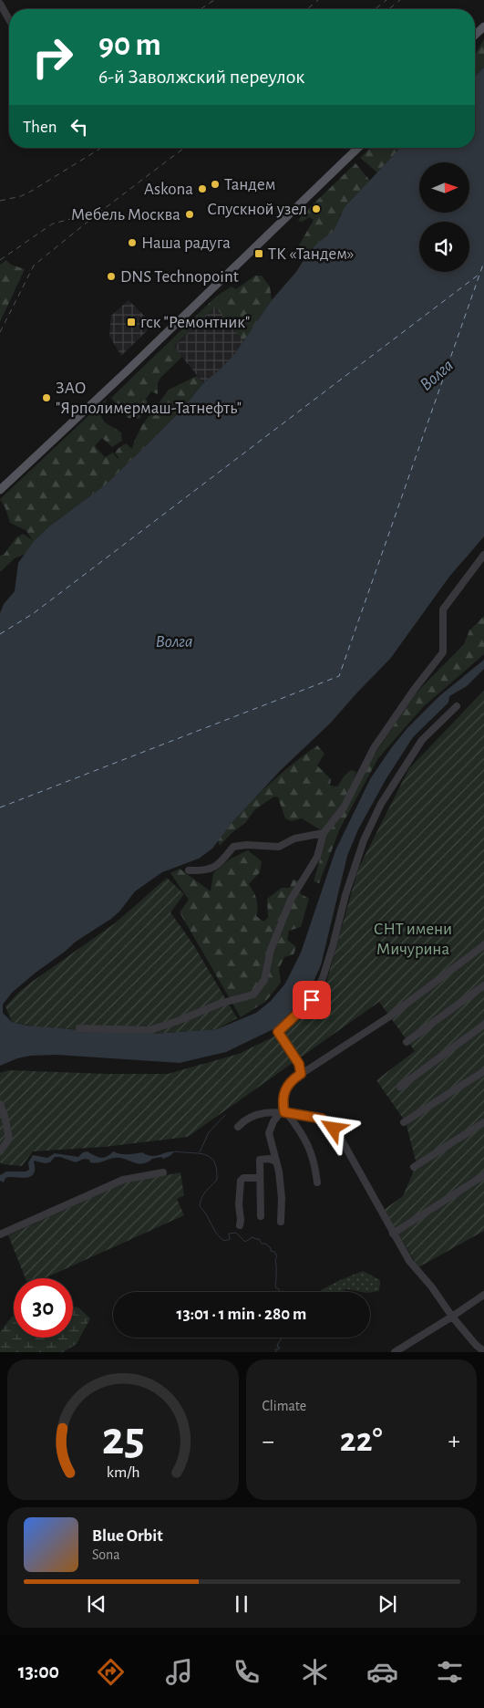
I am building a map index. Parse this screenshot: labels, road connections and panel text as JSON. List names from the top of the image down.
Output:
{
  "water": ["Волга"],
  "parks": ["СНТ имени Мичурина"],
  "places": {
    "other": [
      "Тандем",
      "Askona",
      "Спускной узел",
      "Мебель Москва",
      "Наша радуга",
      "DNS Technopoint",
      "ЗАО \"Ярполимермаш-Татнефть\""
    ],
    "transit": ["ТК «Тандем»", "гск \"Ремонтник\""]
  },
  "north": "right",
  "page": {
    "turn": ["90 m", "6-й Заволжский переулок"],
    "then": "Then",
    "limit": "30",
    "trip": "13:01 · 1 min · 280 m",
    "tile": "Climate",
    "heat": ["−", "22°", "+"],
    "song": ["Blue Orbit", "Sona"],
    "tabs": "13:00",
    "gauge": ["25", "km/h"]
  }
}
